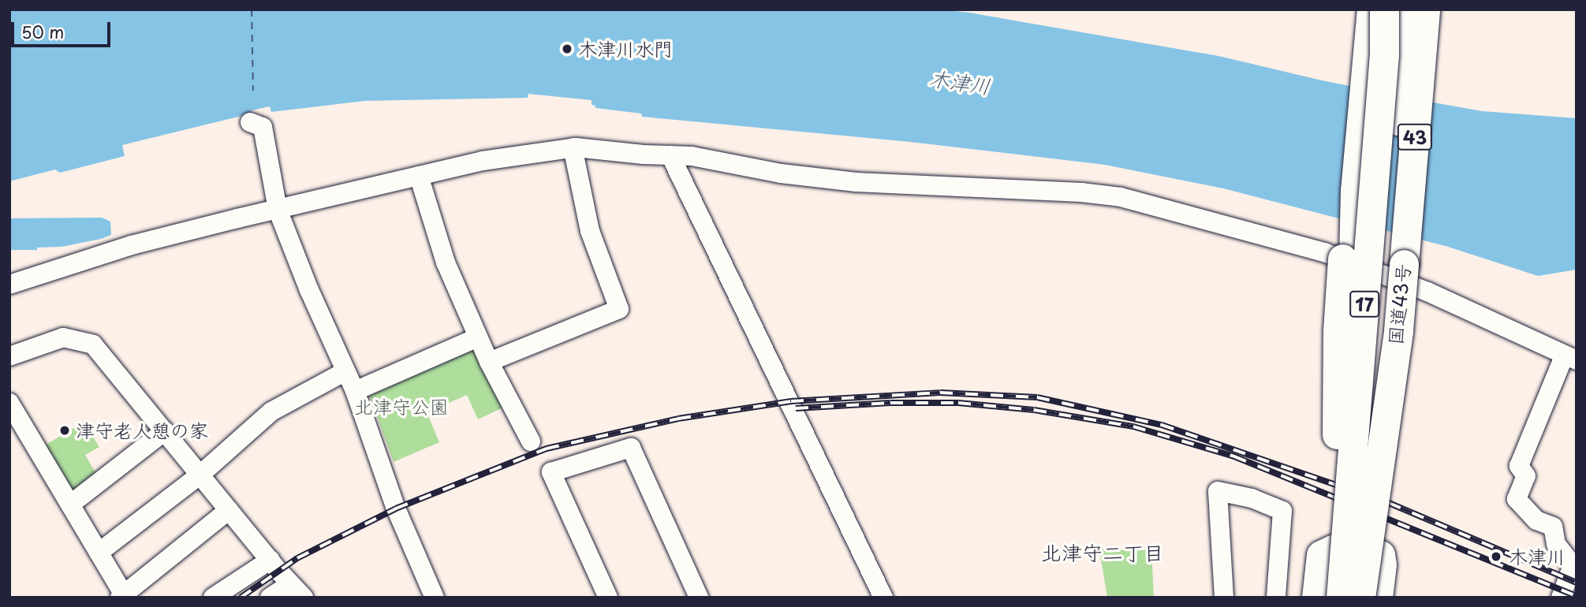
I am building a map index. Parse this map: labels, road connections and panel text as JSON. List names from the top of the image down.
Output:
{
  "streets": {
    "highway": ["43", "17", "国道43号"]
  },
  "districts": ["北津守二丁目"],
  "water": ["木津川"],
  "parks": ["北津守公園"],
  "places": ["木津川水門", "津守老人憩の家", "木津川"],
  "scale_bar": "50 m"
}
